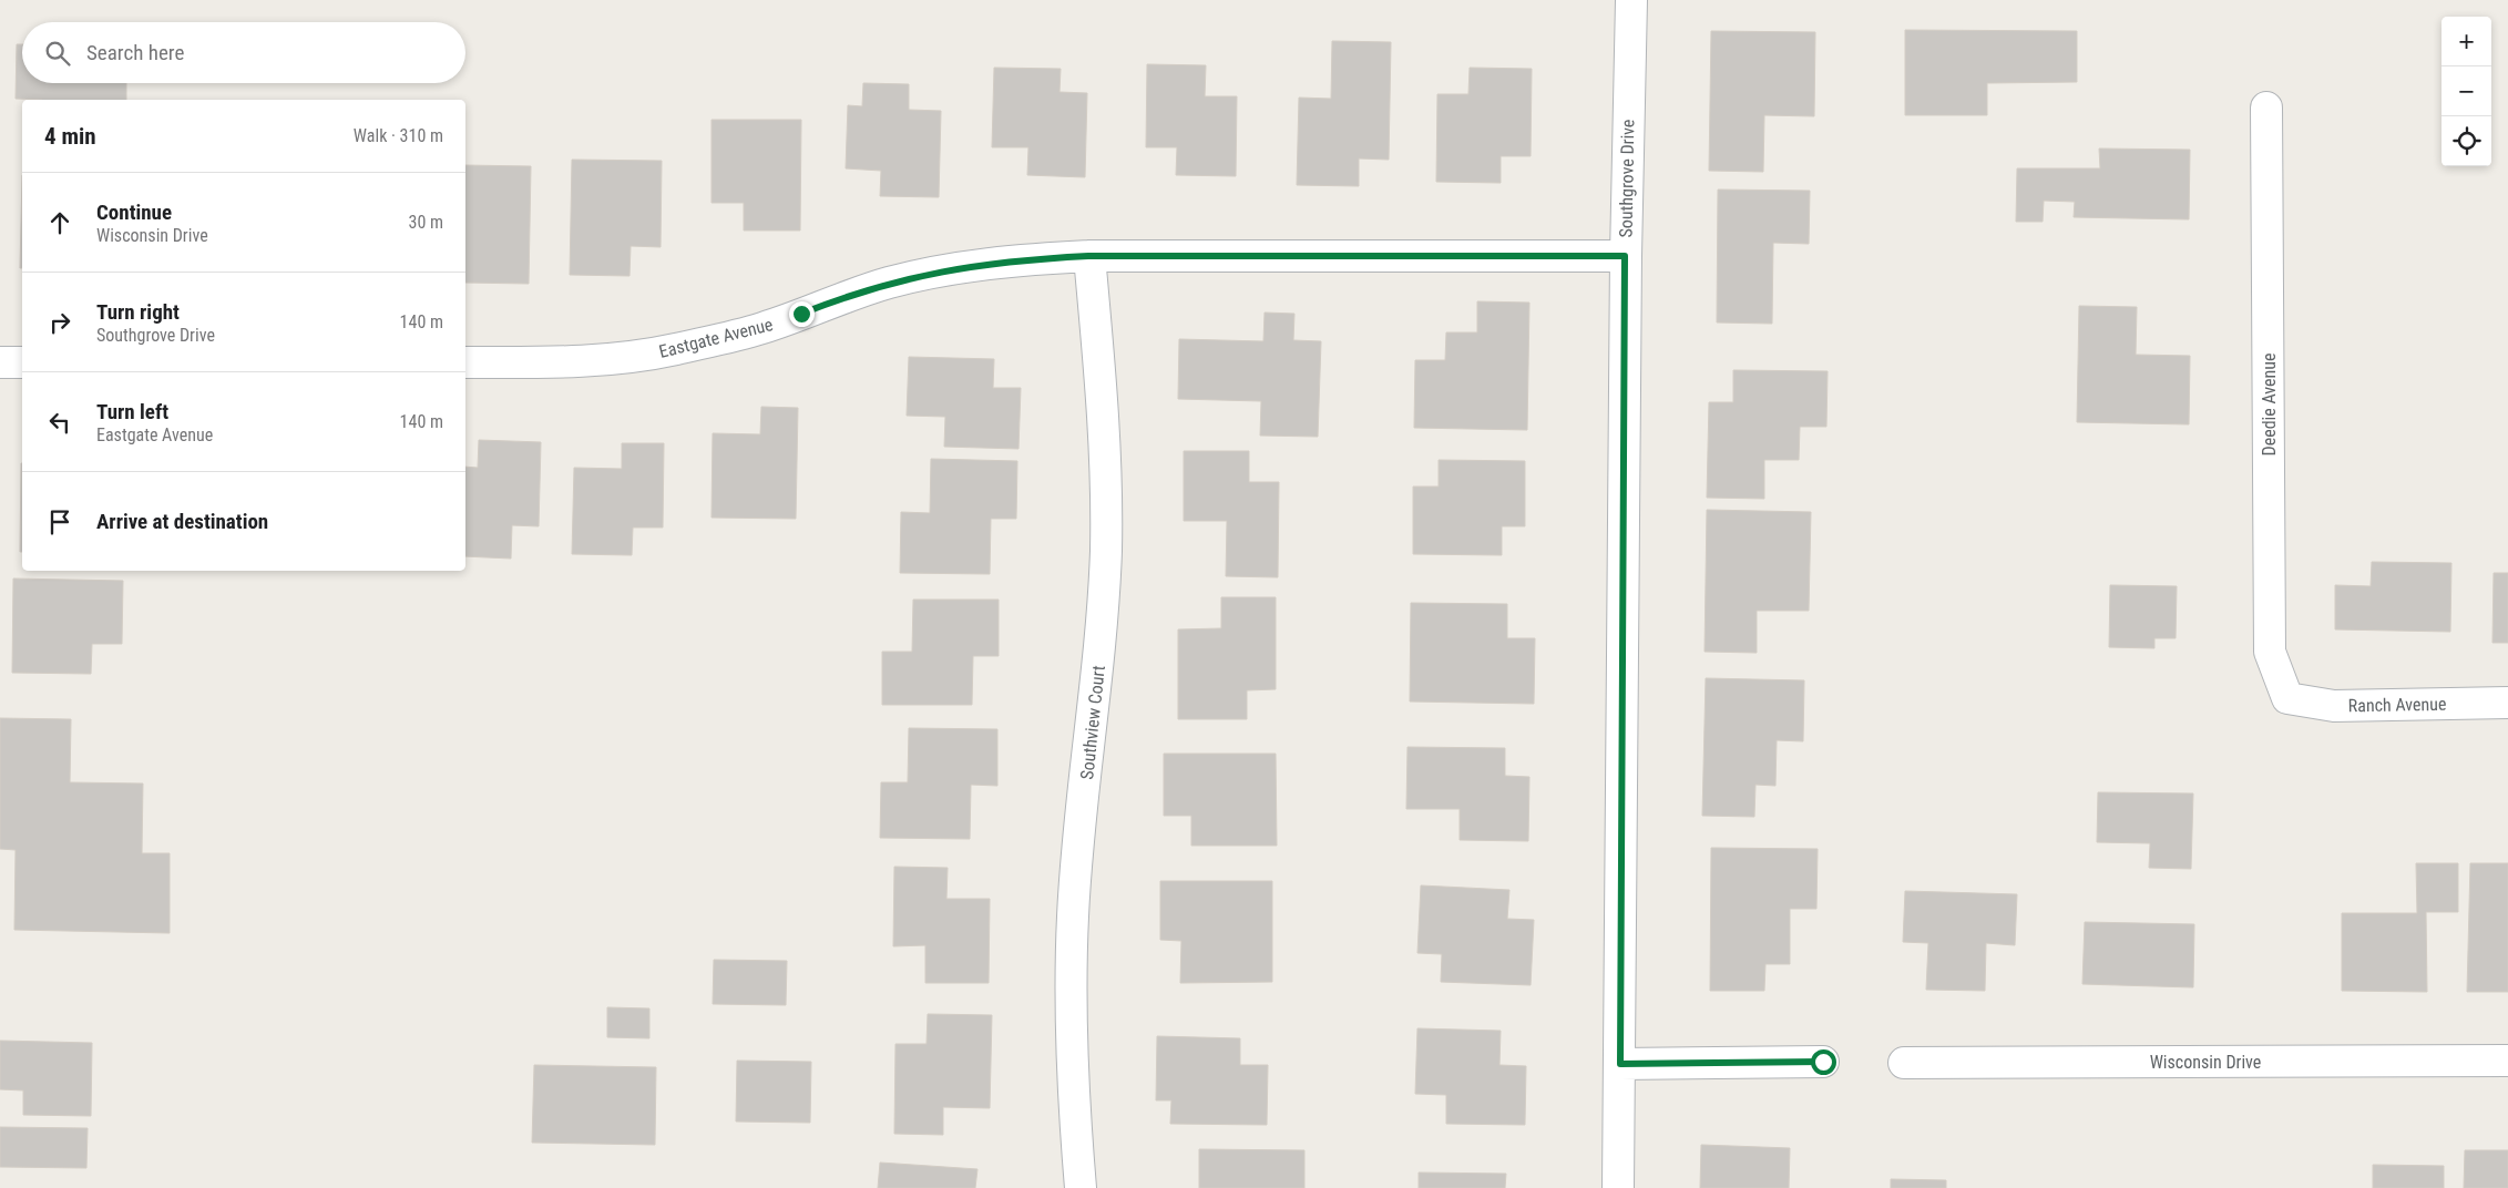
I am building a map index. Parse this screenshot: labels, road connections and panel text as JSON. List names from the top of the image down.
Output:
{
  "streets": {
    "street": [
      "Southgrove Drive",
      "Eastgate Avenue",
      "Deedie Avenue",
      "Ranch Avenue",
      "Southview Court",
      "Wisconsin Drive"
    ]
  },
  "crossings": [
    ["Southgrove Drive", "Eastgate Avenue"],
    ["Eastgate Avenue", "Southview Court"],
    ["Deedie Avenue", "Ranch Avenue"]
  ],
  "page": {
    "map_buttons": ["+", "−"],
    "search": "Search here",
    "heading": ["4 min", "Walk · 310 m"],
    "list": [
      ["Continue", "Wisconsin Drive", "30 m"],
      ["Turn right", "Southgrove Drive", "140 m"],
      ["Turn left", "Eastgate Avenue", "140 m"],
      "Arrive at destination"
    ]
  }
}
